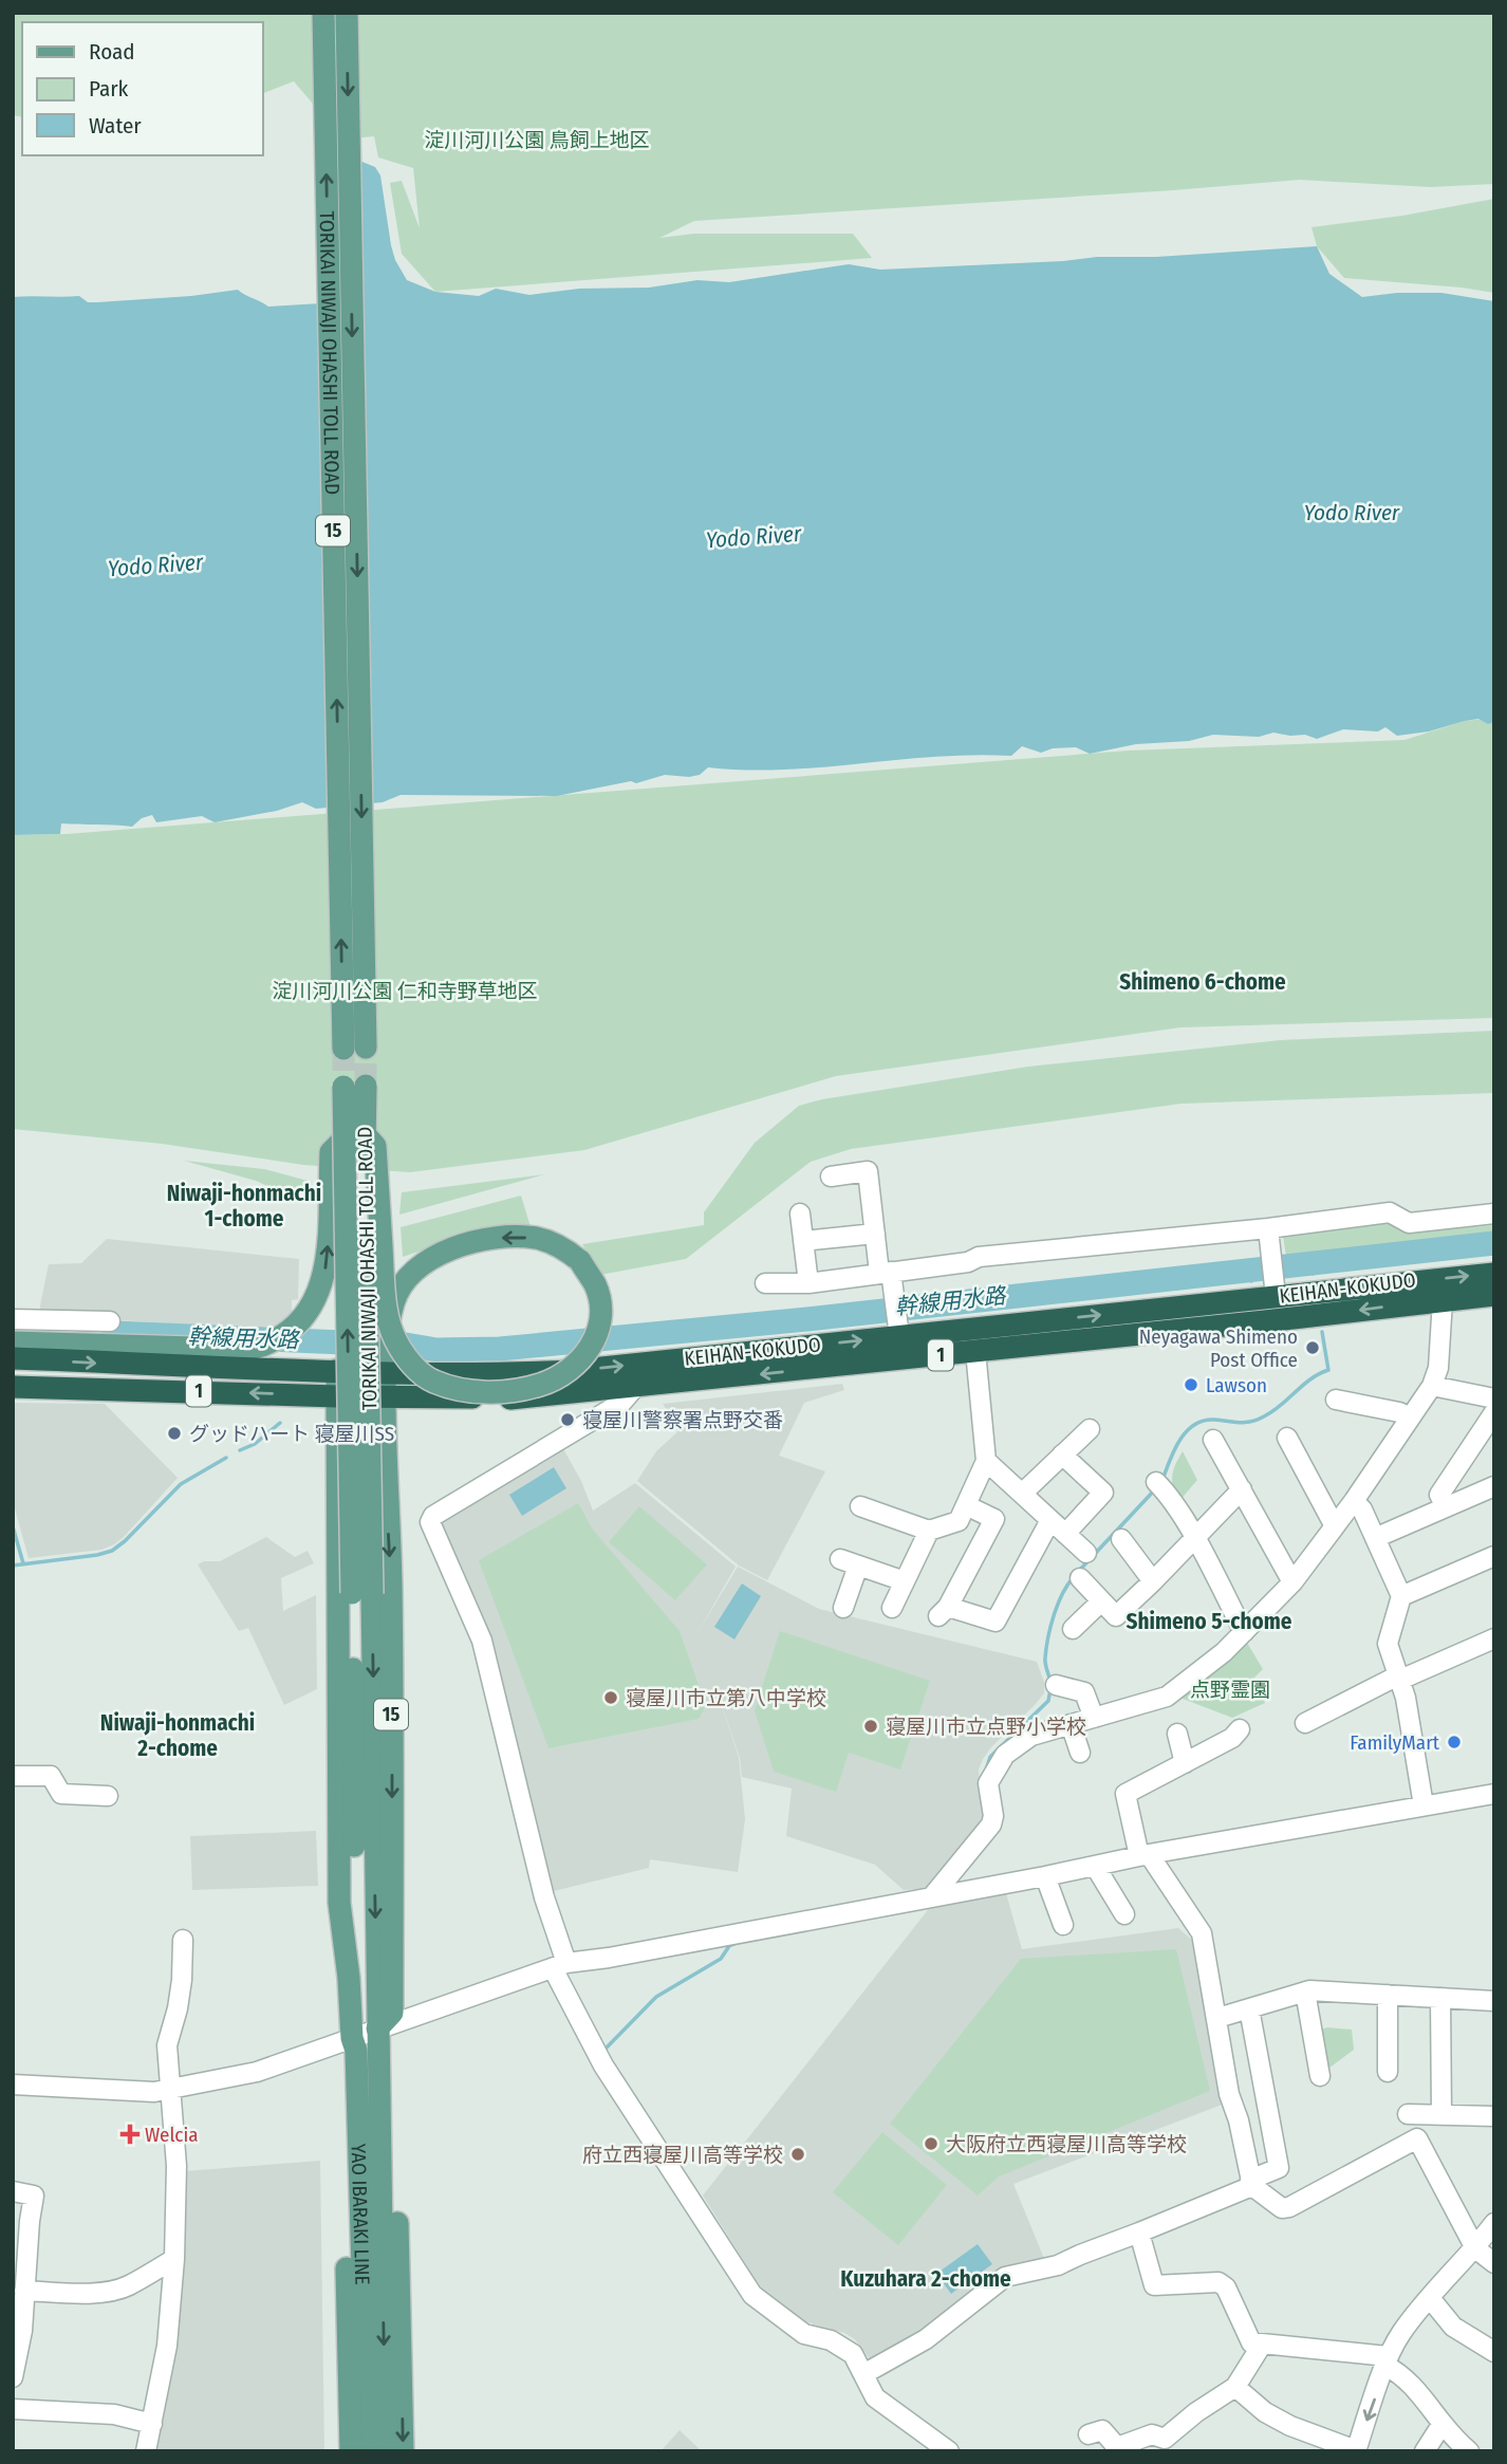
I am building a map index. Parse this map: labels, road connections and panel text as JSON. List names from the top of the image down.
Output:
{
  "streets": {
    "highway": ["KEIHAN-KOKUDO", "1"],
    "main road": ["TORIKAI NIWAJI OHASHI TOLL ROAD", "15", "YAO IBARAKI LINE"]
  },
  "crossings": [
    ["TORIKAI NIWAJI OHASHI TOLL ROAD", "15"],
    ["TORIKAI NIWAJI OHASHI TOLL ROAD", "YAO IBARAKI LINE"],
    ["15", "KEIHAN-KOKUDO"],
    ["15", "YAO IBARAKI LINE"]
  ],
  "districts": [
    "Shimeno 6-chome",
    "Niwaji-honmachi 1-chome",
    "Shimeno 5-chome",
    "Niwaji-honmachi 2-chome",
    "Kuzuhara 2-chome"
  ],
  "water": ["Yodo River", "幹線用水路"],
  "parks": ["淀川河川公園 鳥飼上地区", "淀川河川公園 仁和寺野草地区", "点野霊園"],
  "places": {
    "other": [
      "Neyagawa Shimeno Post Office",
      "Lawson",
      "寝屋川警察署点野交番",
      "グッドハート 寝屋川SS",
      "寝屋川市立第八中学校",
      "寝屋川市立点野小学校",
      "FamilyMart",
      "大阪府立西寝屋川高等学校",
      "府立西寝屋川高等学校"
    ],
    "health": ["Welcia"]
  },
  "legend": ["Road", "Park", "Water"]
}
